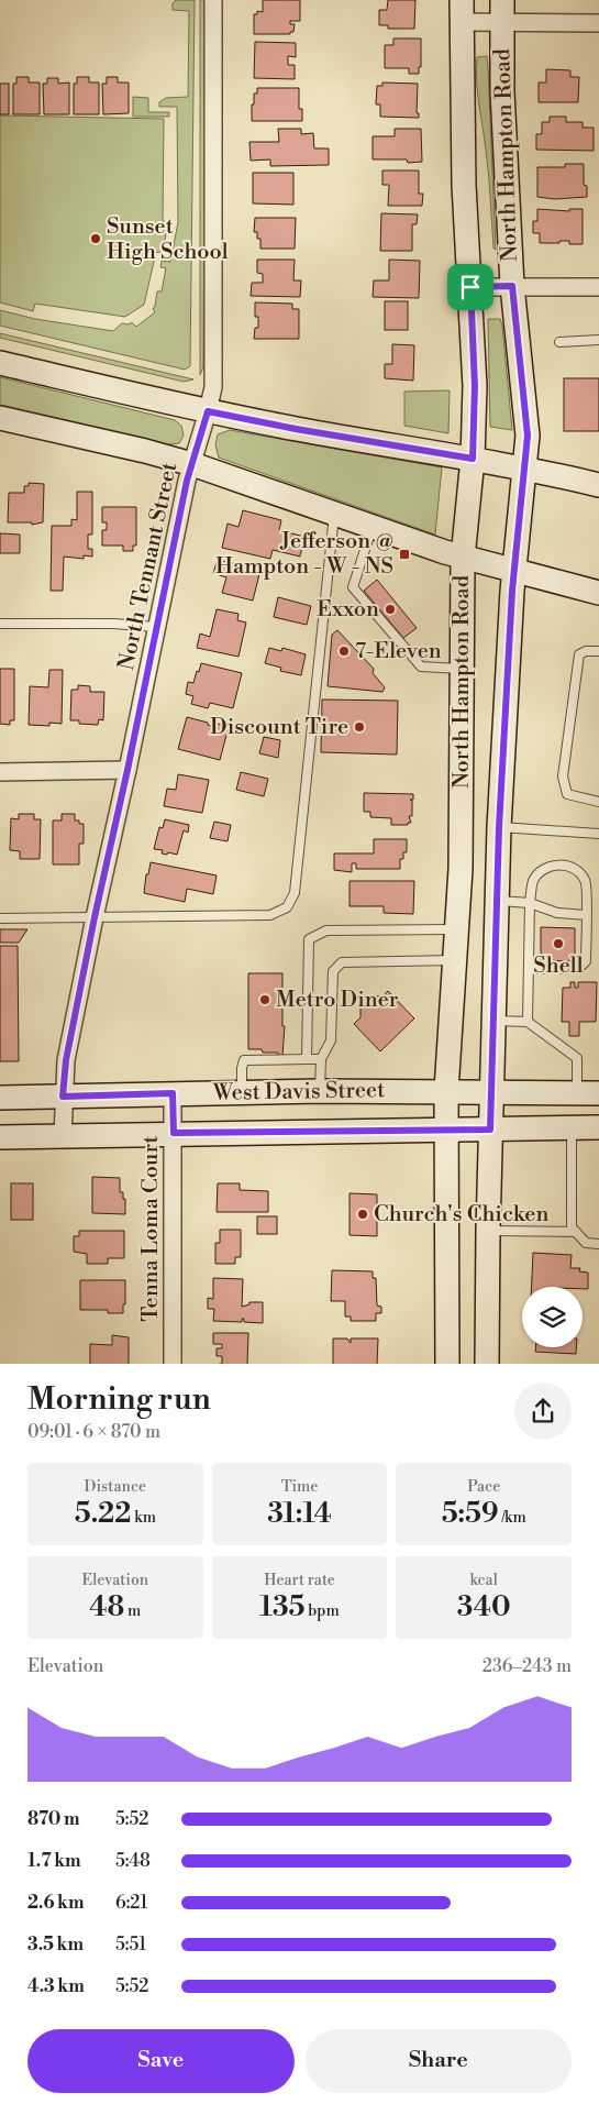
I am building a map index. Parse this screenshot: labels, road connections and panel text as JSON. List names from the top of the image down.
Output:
{
  "streets": {
    "main road": ["North Hampton Road", "West Davis Street"],
    "street": ["North Tennant Street", "Tenna Loma Court"]
  },
  "crossings": [
    ["North Hampton Road", "West Davis Street"],
    ["North Tennant Street", "West Davis Street"],
    ["West Davis Street", "Tenna Loma Court"]
  ],
  "places": {
    "other": [
      "Sunset High School",
      "Exxon",
      "7-Eleven",
      "Discount Tire",
      "Shell",
      "Metro Diner",
      "Church's Chicken"
    ],
    "transit": ["Jefferson @ Hampton - W - NS"]
  },
  "page": {
    "heading": ["Morning run", "09:01 · 6 × 870 m"],
    "stats": [
      ["Distance", "5.22 km"],
      ["Time", "31:14"],
      ["Pace", "5:59 /km"],
      ["Elevation", "48 m"],
      ["Heart rate", "135 bpm"],
      ["kcal", "340"]
    ],
    "chart": ["Elevation", "236–243 m"],
    "list": [
      {
        "name": "870 m",
        "note": "5:52"
      },
      {
        "name": "1.7 km",
        "note": "5:48"
      },
      {
        "name": "2.6 km",
        "note": "6:21"
      },
      {
        "name": "3.5 km",
        "note": "5:51"
      },
      {
        "name": "4.3 km",
        "note": "5:52"
      }
    ],
    "buttons": ["Save", "Share"]
  }
}
